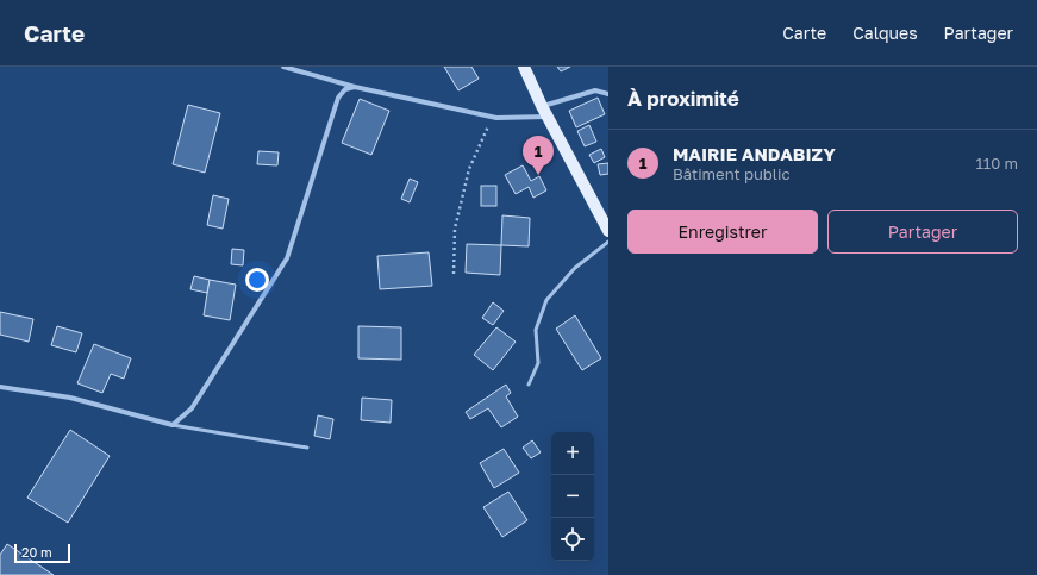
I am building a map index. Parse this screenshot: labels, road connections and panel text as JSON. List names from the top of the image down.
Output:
{
  "scale_bar": "20 m",
  "page": {
    "header": "Carte",
    "nav": ["Carte", "Calques", "Partager"],
    "heading": "À proximité",
    "list": [
      {
        "mark": "1",
        "name": "MAIRIE ANDABIZY",
        "note": "Bâtiment public",
        "value": "110 m"
      }
    ],
    "pins": "1",
    "buttons": ["Enregistrer", "Partager"],
    "map_buttons": ["+", "−"],
    "scale": "20 m"
  }
}
